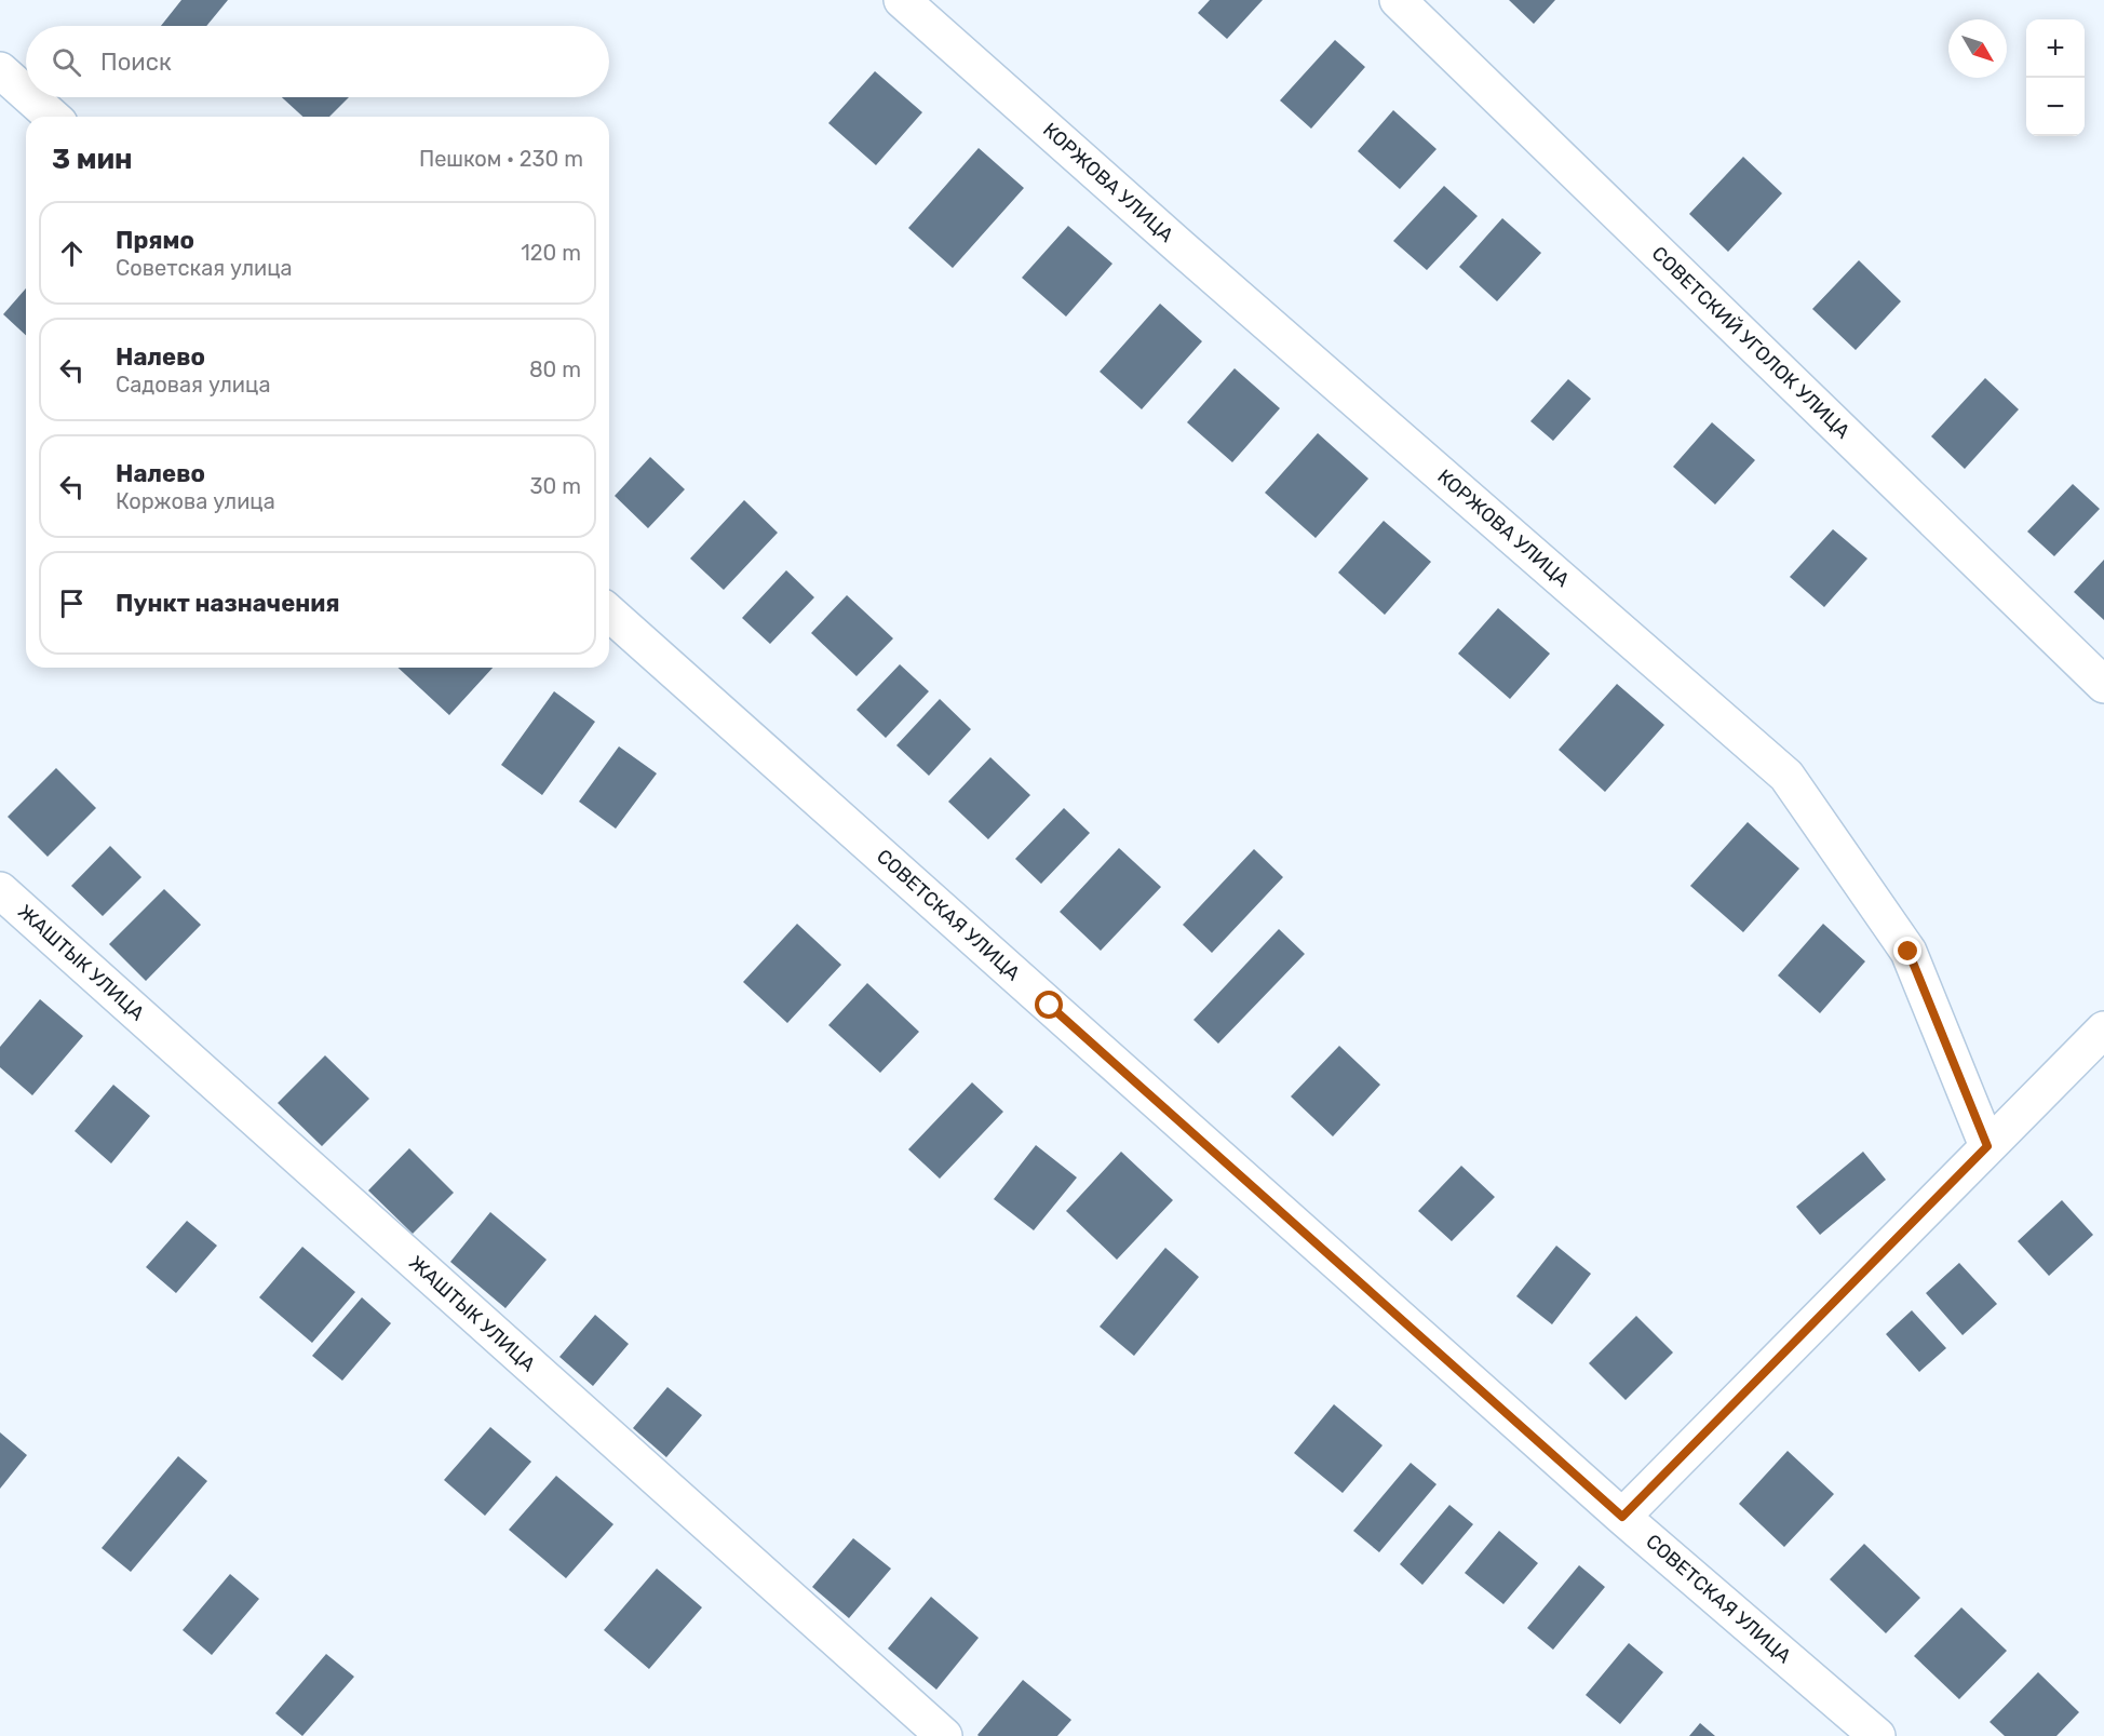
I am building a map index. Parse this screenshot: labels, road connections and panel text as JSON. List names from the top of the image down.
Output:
{
  "streets": {
    "street": [
      "КОРЖОВА УЛИЦА",
      "СОВЕТСКИЙ УГОЛОК УЛИЦА",
      "СОВЕТСКАЯ УЛИЦА",
      "ЖАШТЫК УЛИЦА"
    ]
  },
  "north": "bottom right",
  "page": {
    "map_buttons": ["+", "−"],
    "search": "Поиск",
    "heading": ["3 мин", "Пешком · 230 m"],
    "list": [
      ["Прямо", "Советская улица", "120 m"],
      ["Налево", "Садовая улица", "80 m"],
      ["Налево", "Коржова улица", "30 m"],
      "Пункт назначения"
    ]
  }
}
